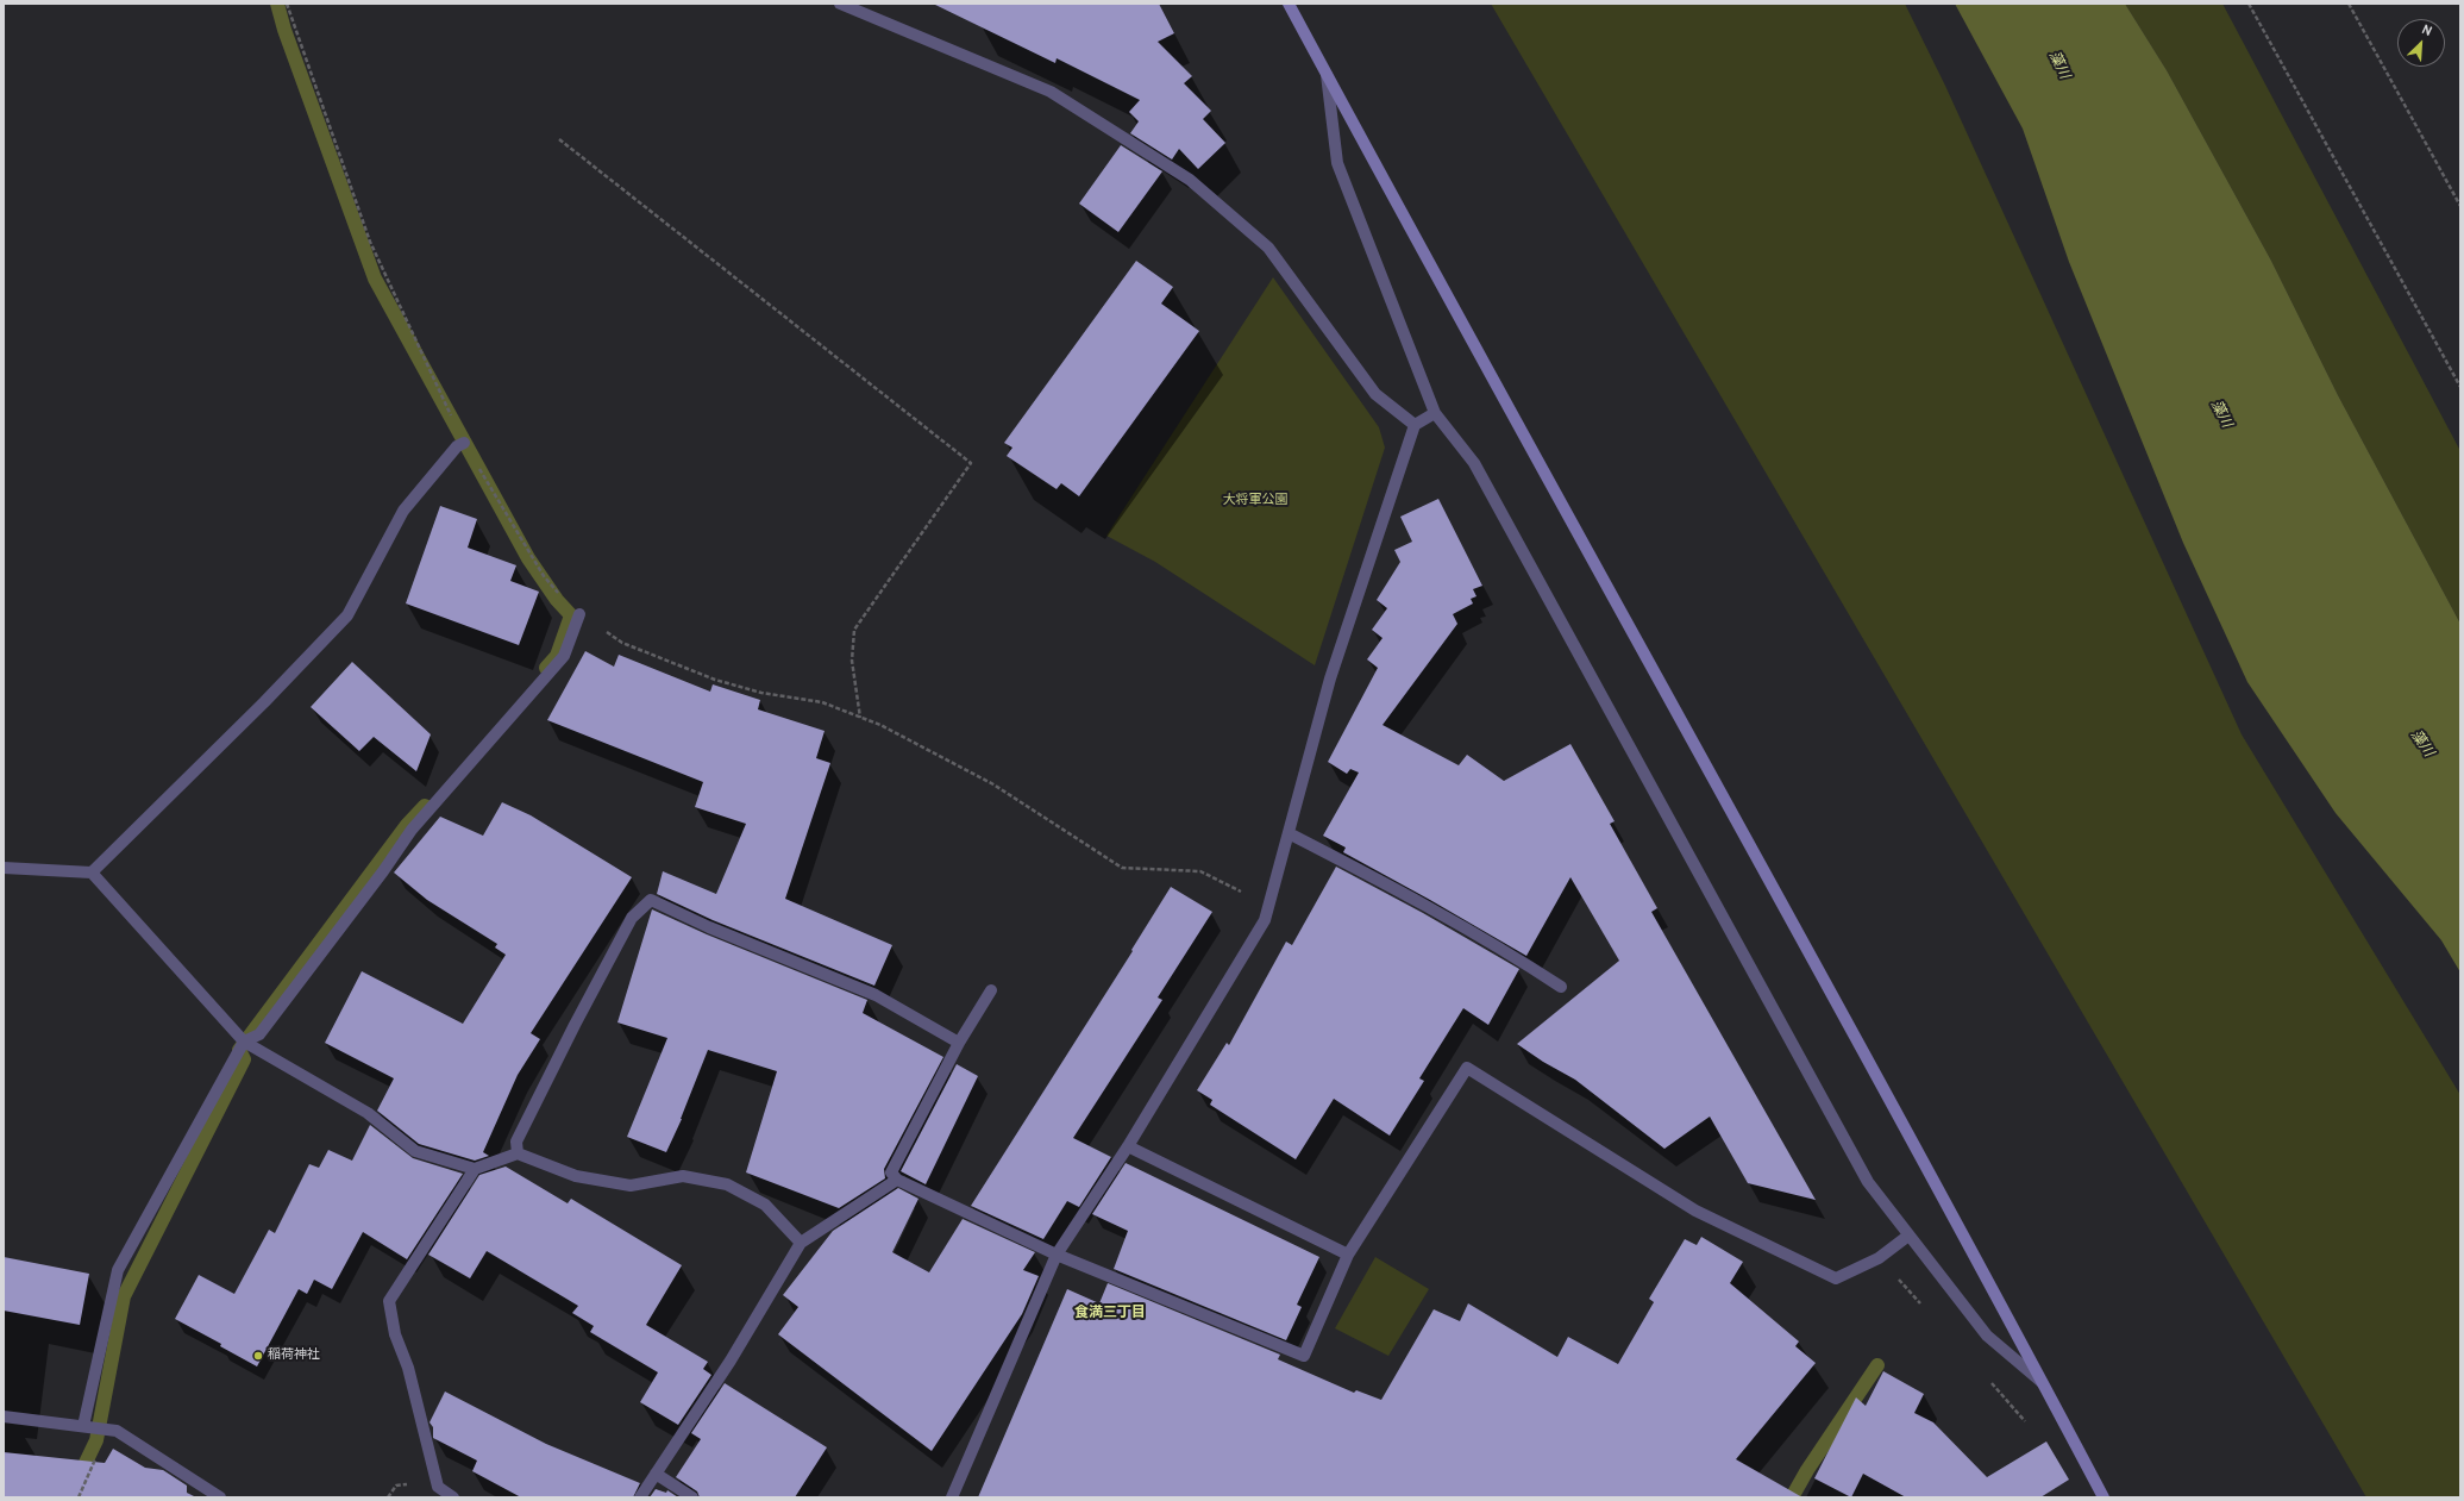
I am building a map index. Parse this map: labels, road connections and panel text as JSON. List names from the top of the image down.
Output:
{
  "districts": ["食満三丁目"],
  "water": ["藻川"],
  "parks": ["大将軍公園"],
  "places": ["稲荷神社"],
  "north": "top right"
}
